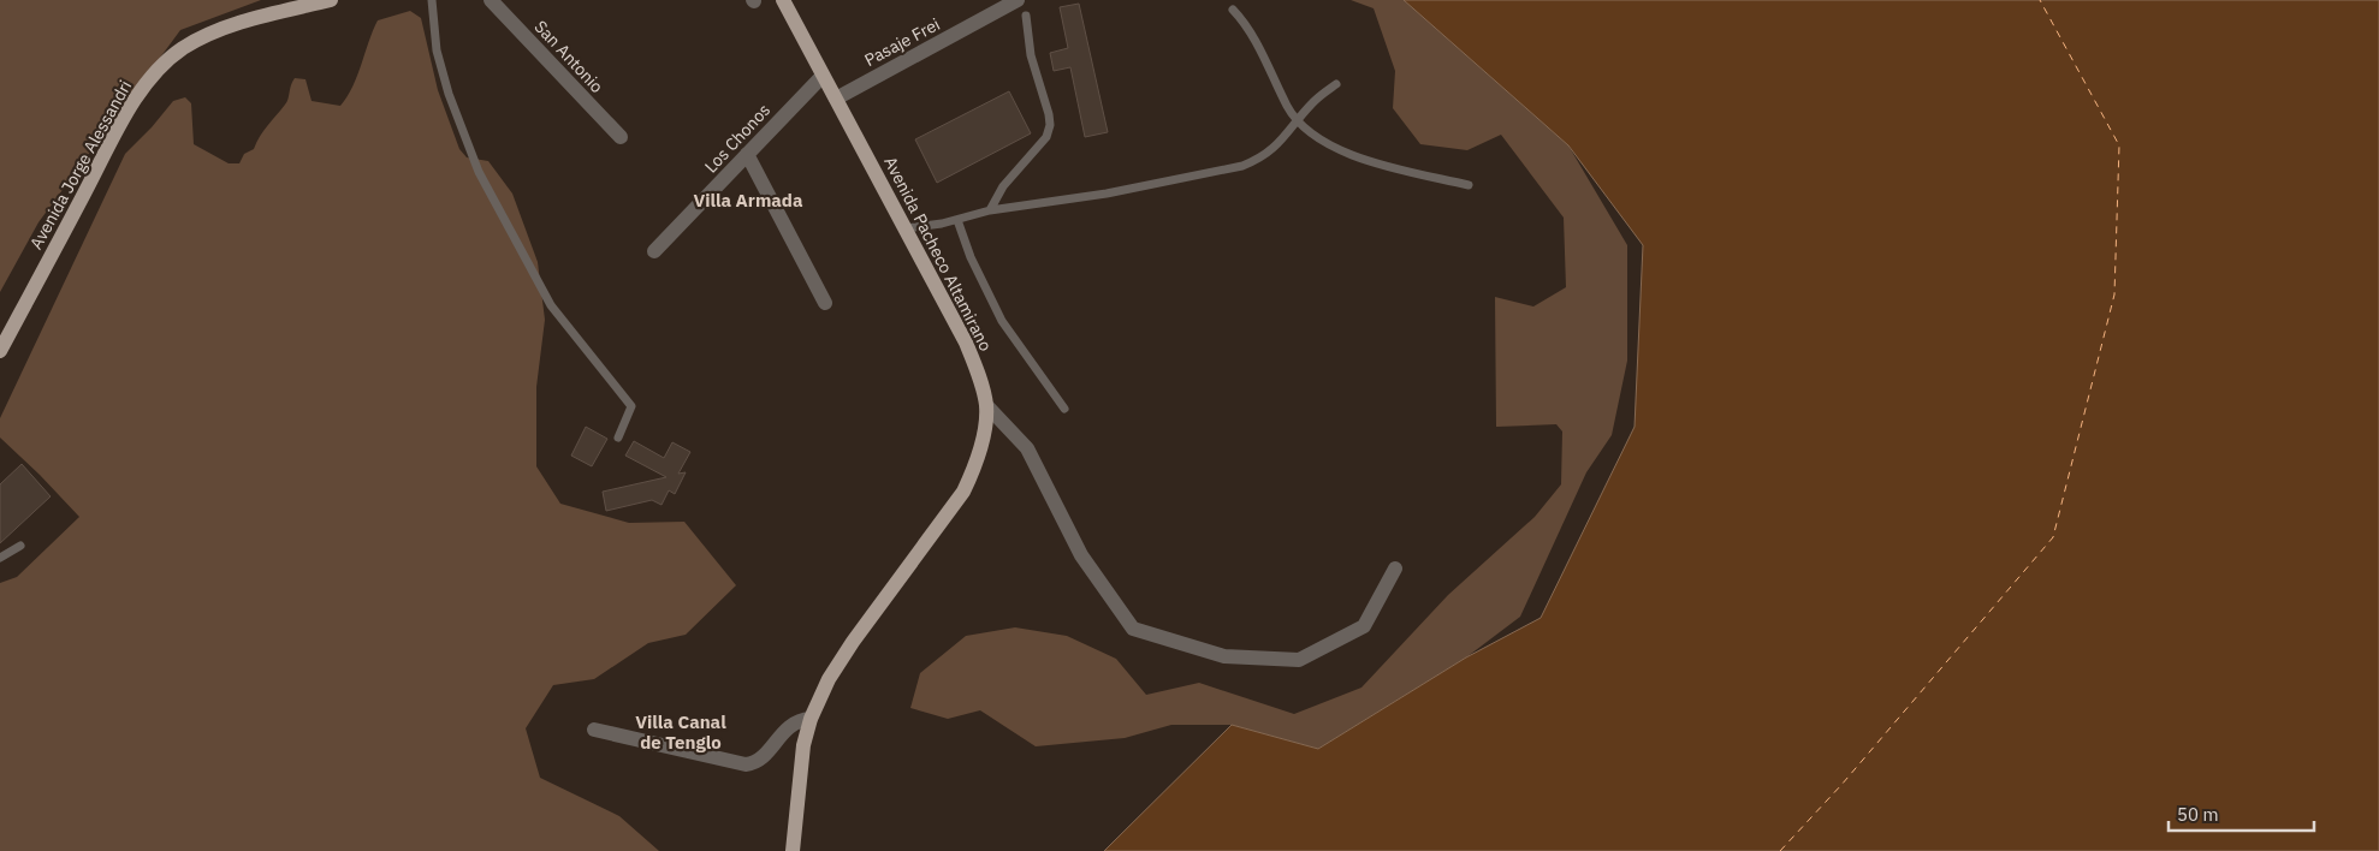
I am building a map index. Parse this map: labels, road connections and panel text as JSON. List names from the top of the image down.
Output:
{
  "streets": {
    "main road": ["Avenida Jorge Alessandri", "Avenida Pacheco Altamirano"],
    "street": ["Pasaje Frei", "San Antonio", "Los Chonos"]
  },
  "crossings": [
    ["Pasaje Frei", "Avenida Pacheco Altamirano"],
    ["Los Chonos", "Avenida Pacheco Altamirano"]
  ],
  "districts": ["Villa Armada", "Villa Canal de Tenglo"],
  "scale_bar": "50 m"
}
